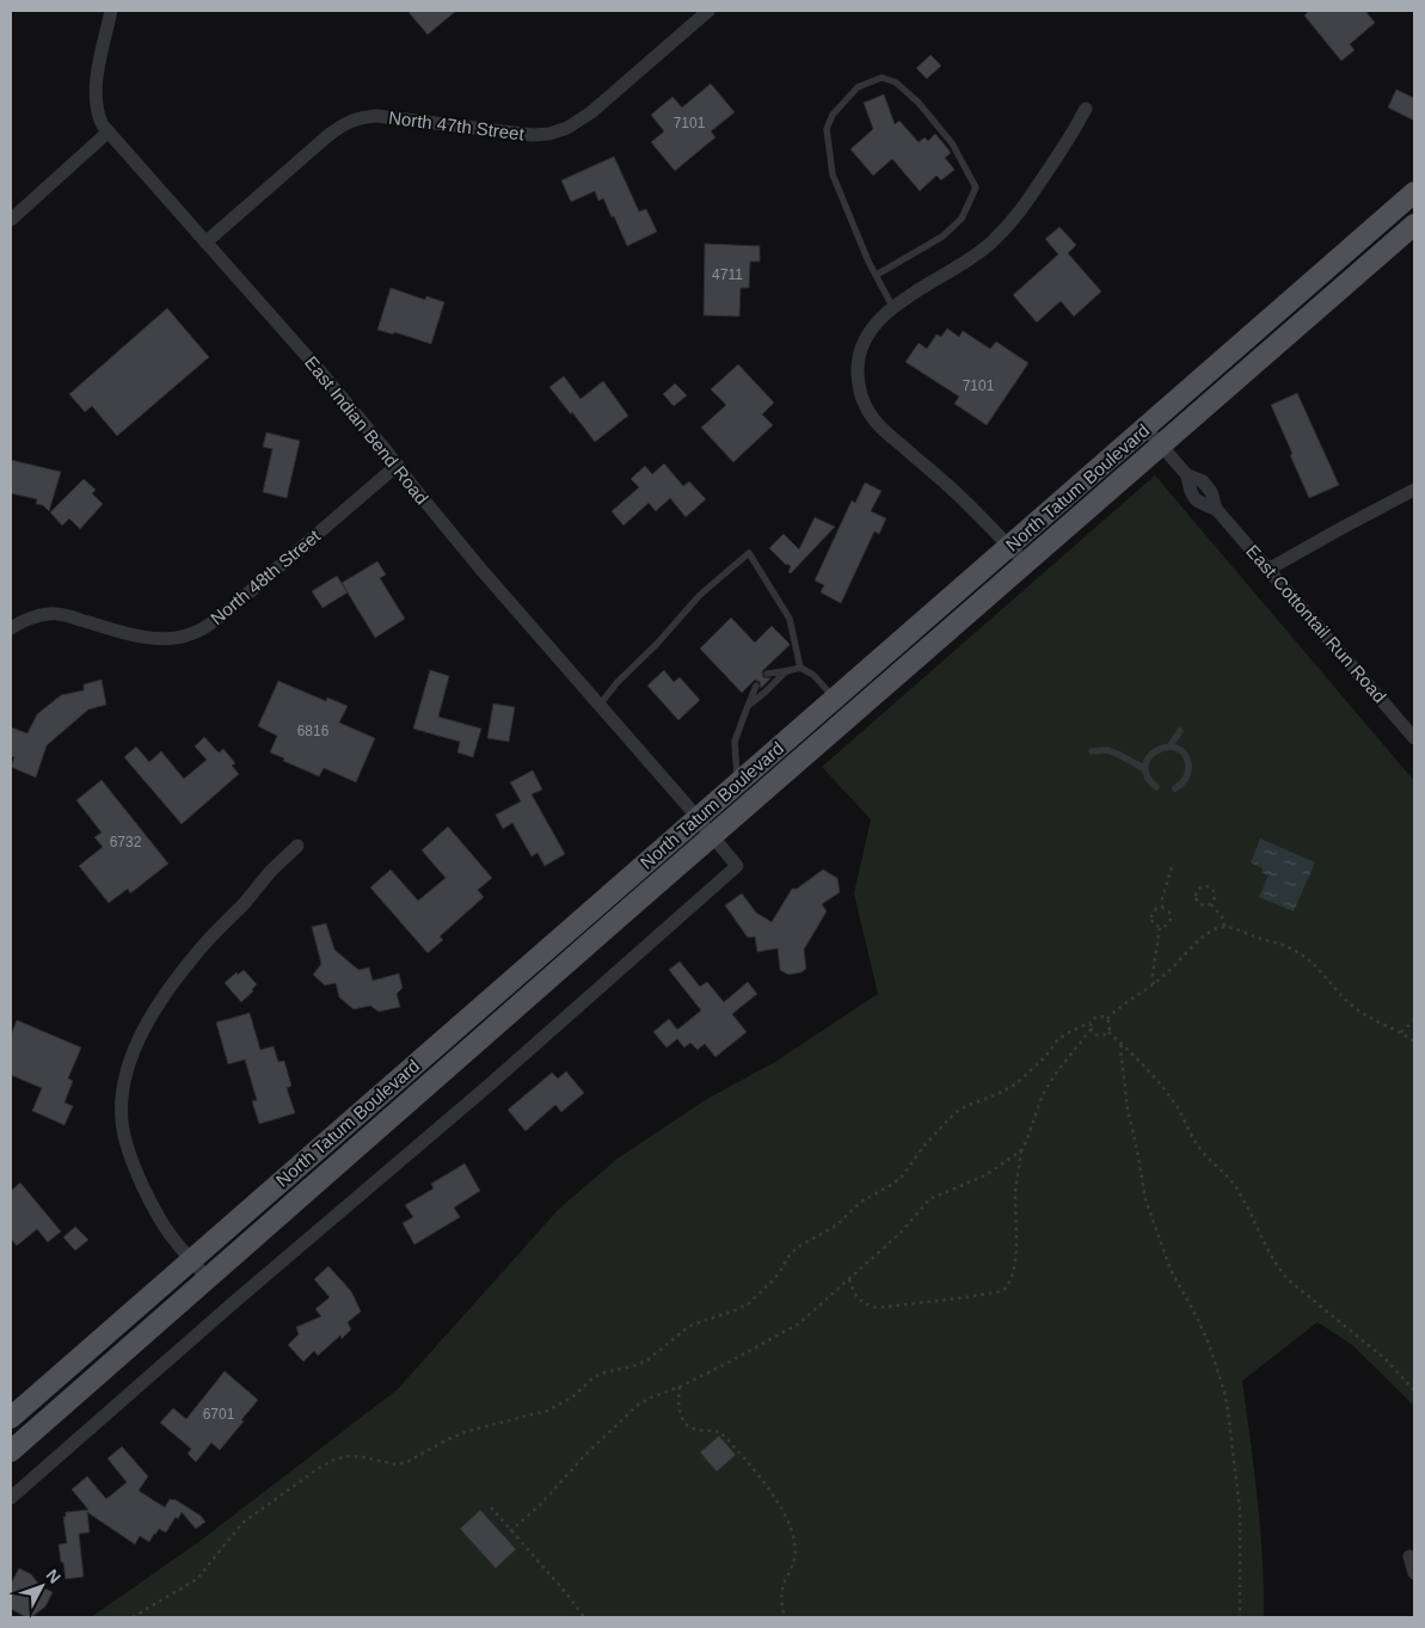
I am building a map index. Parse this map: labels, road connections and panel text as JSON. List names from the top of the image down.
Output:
{
  "streets": {
    "main road": ["North Tatum Boulevard"],
    "street": [
      "North 47th Street",
      "East Indian Bend Road",
      "North 48th Street",
      "East Cottontail Run Road"
    ]
  },
  "crossings": [
    ["North 47th Street", "East Indian Bend Road"],
    ["East Indian Bend Road", "North Tatum Boulevard"],
    ["East Indian Bend Road", "North 48th Street"],
    ["North Tatum Boulevard", "East Cottontail Run Road"]
  ],
  "house_numbers": [
    "7101",
    "4711",
    "7101",
    "6816",
    "6732",
    "6701"
  ],
  "north": "top right"
}
